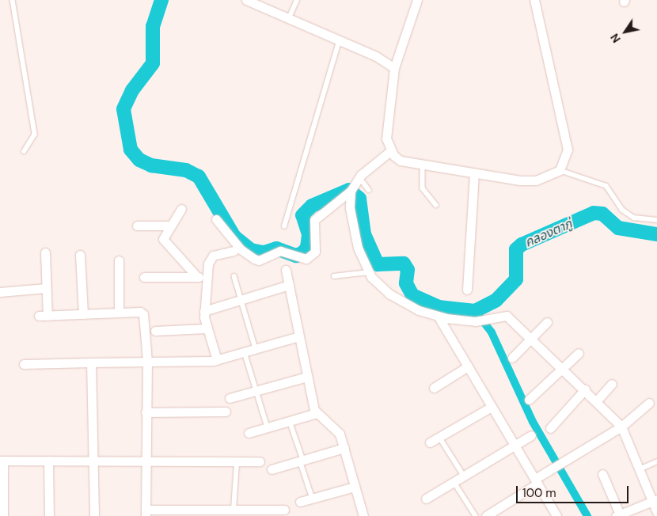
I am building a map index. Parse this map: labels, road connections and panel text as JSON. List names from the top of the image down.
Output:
{
  "water": ["คลองตาภู่"],
  "scale_bar": "100 m",
  "north": "bottom left"
}
